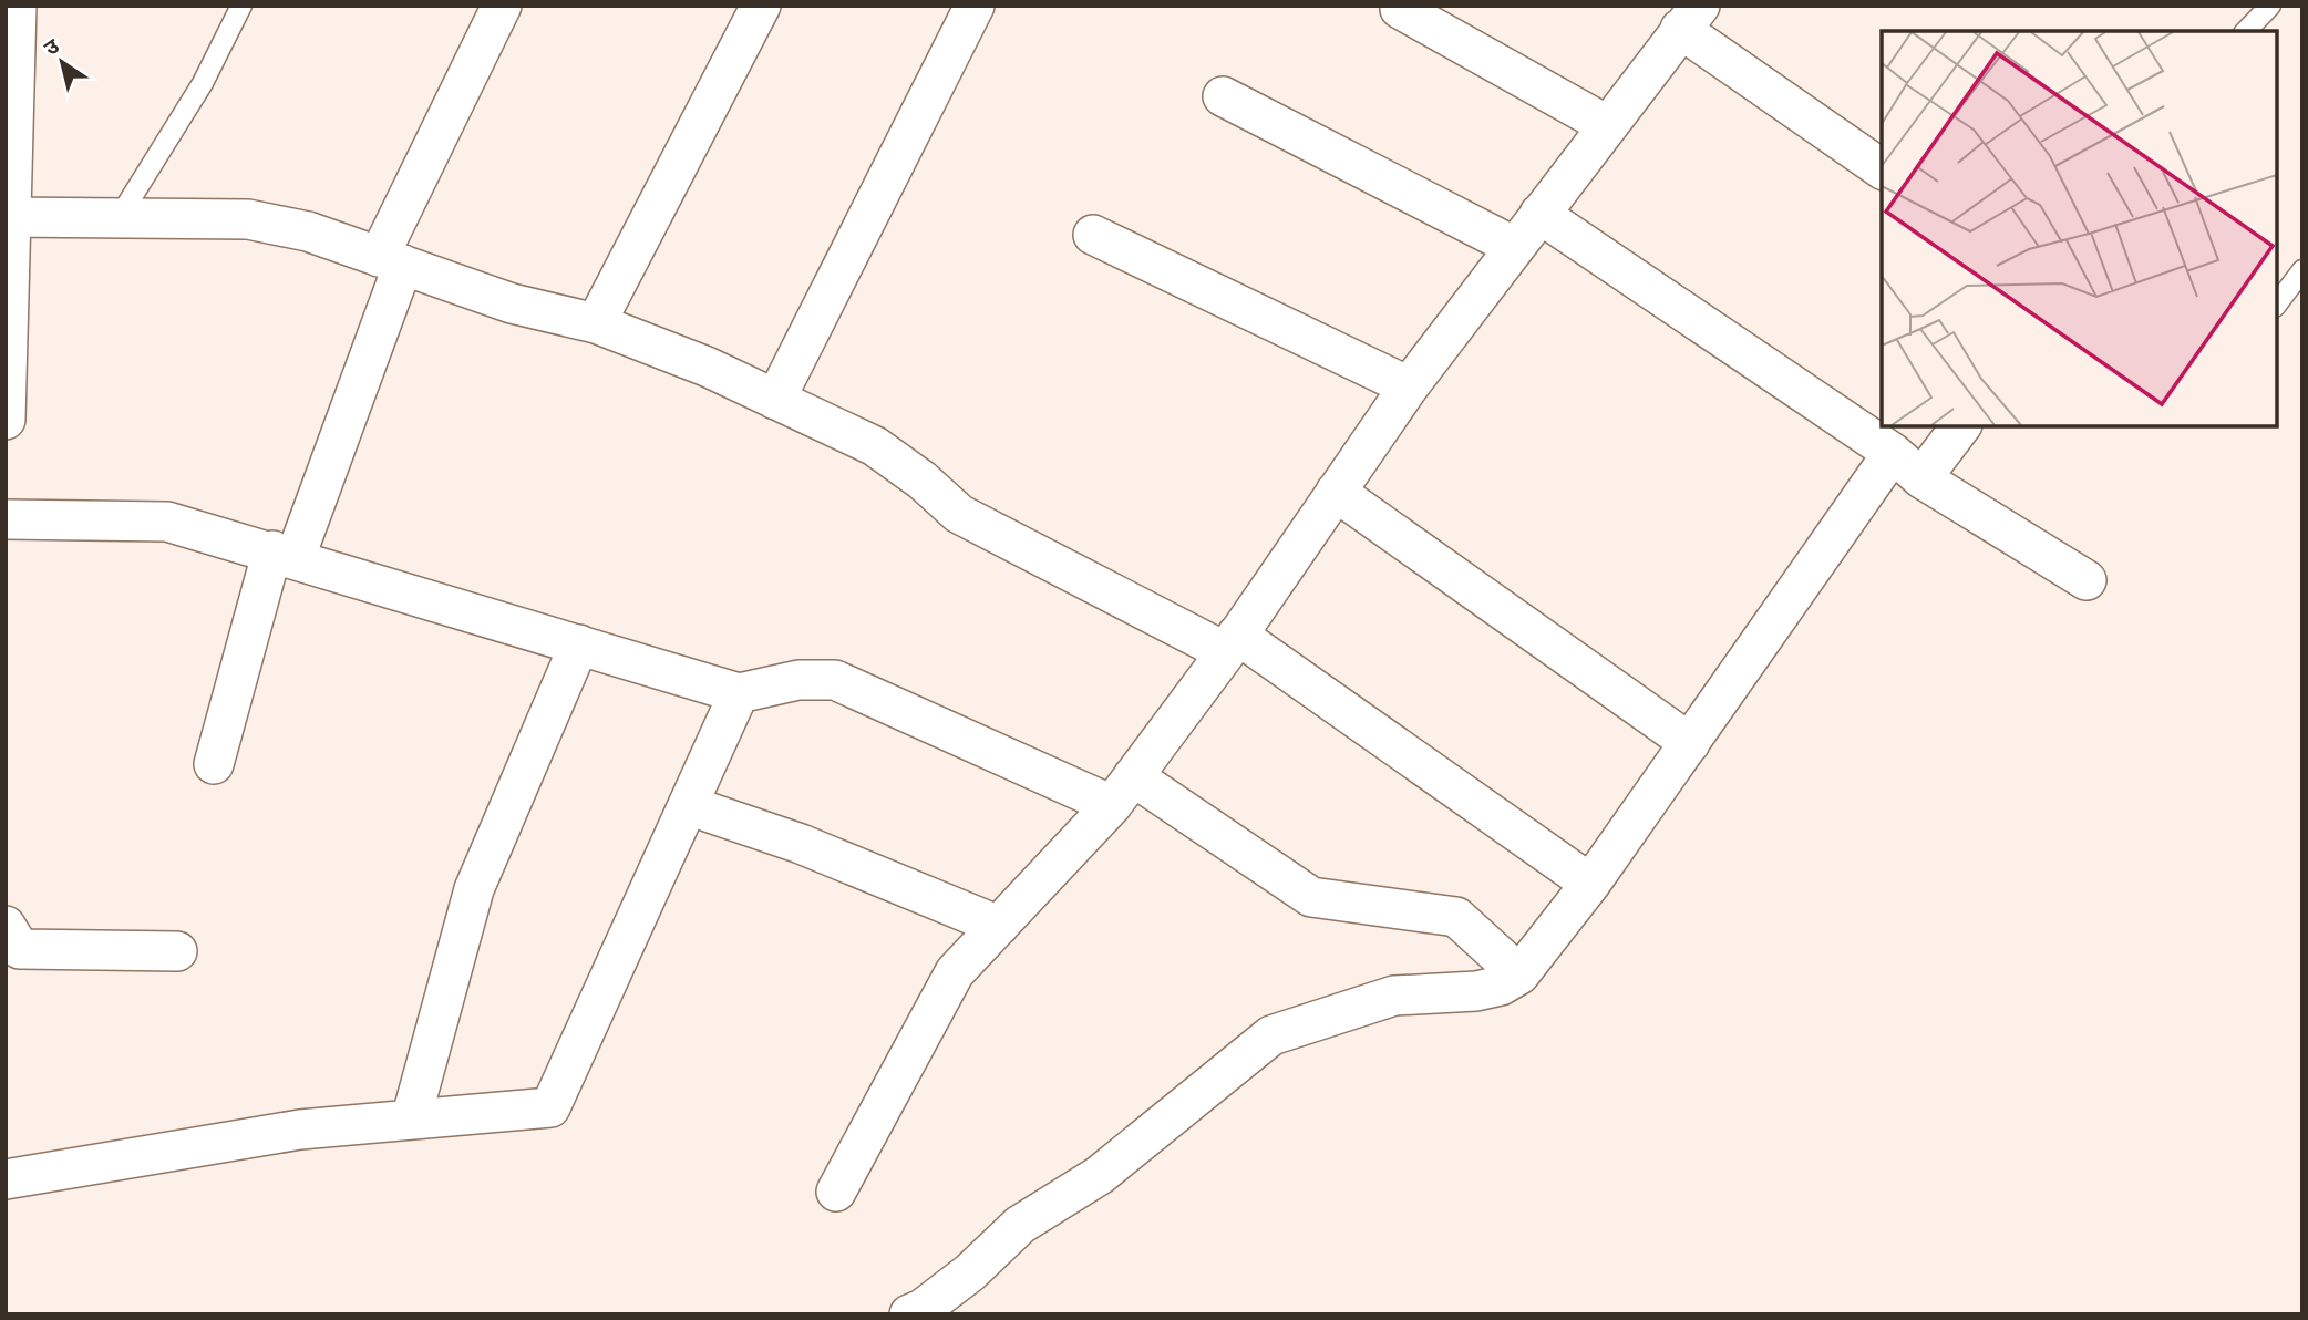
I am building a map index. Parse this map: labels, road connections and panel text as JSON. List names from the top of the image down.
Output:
{
  "north": "top left"
}
